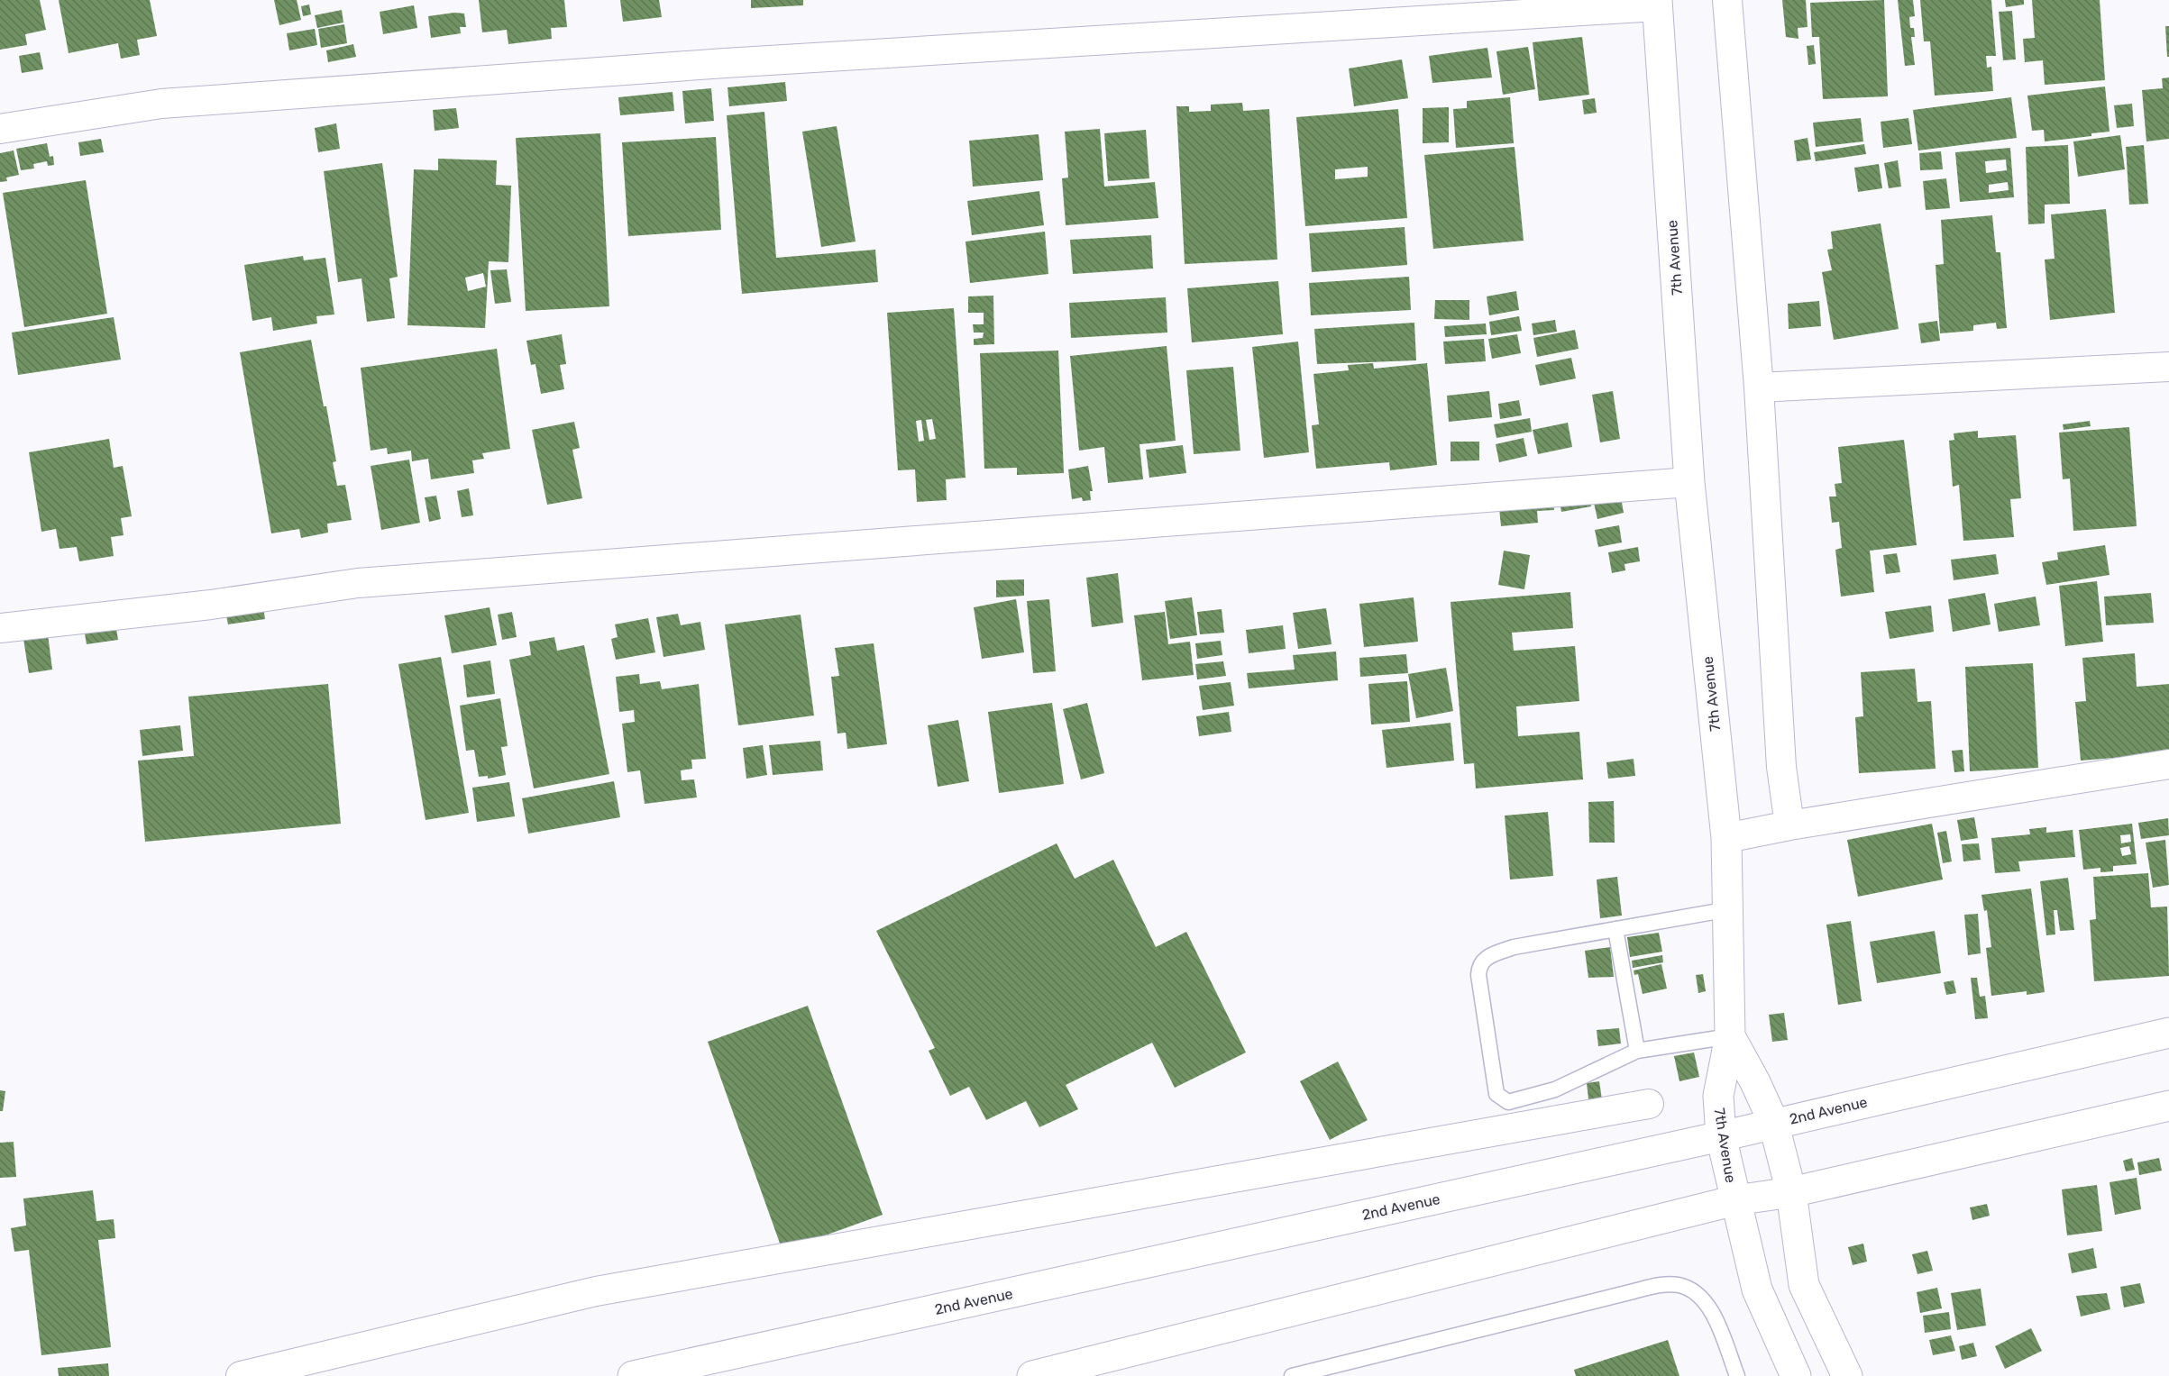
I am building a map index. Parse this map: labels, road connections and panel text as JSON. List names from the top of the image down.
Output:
{
  "streets": {
    "street": ["7th Avenue", "2nd Avenue"]
  },
  "crossings": [
    ["7th Avenue", "2nd Avenue"]
  ]
}
